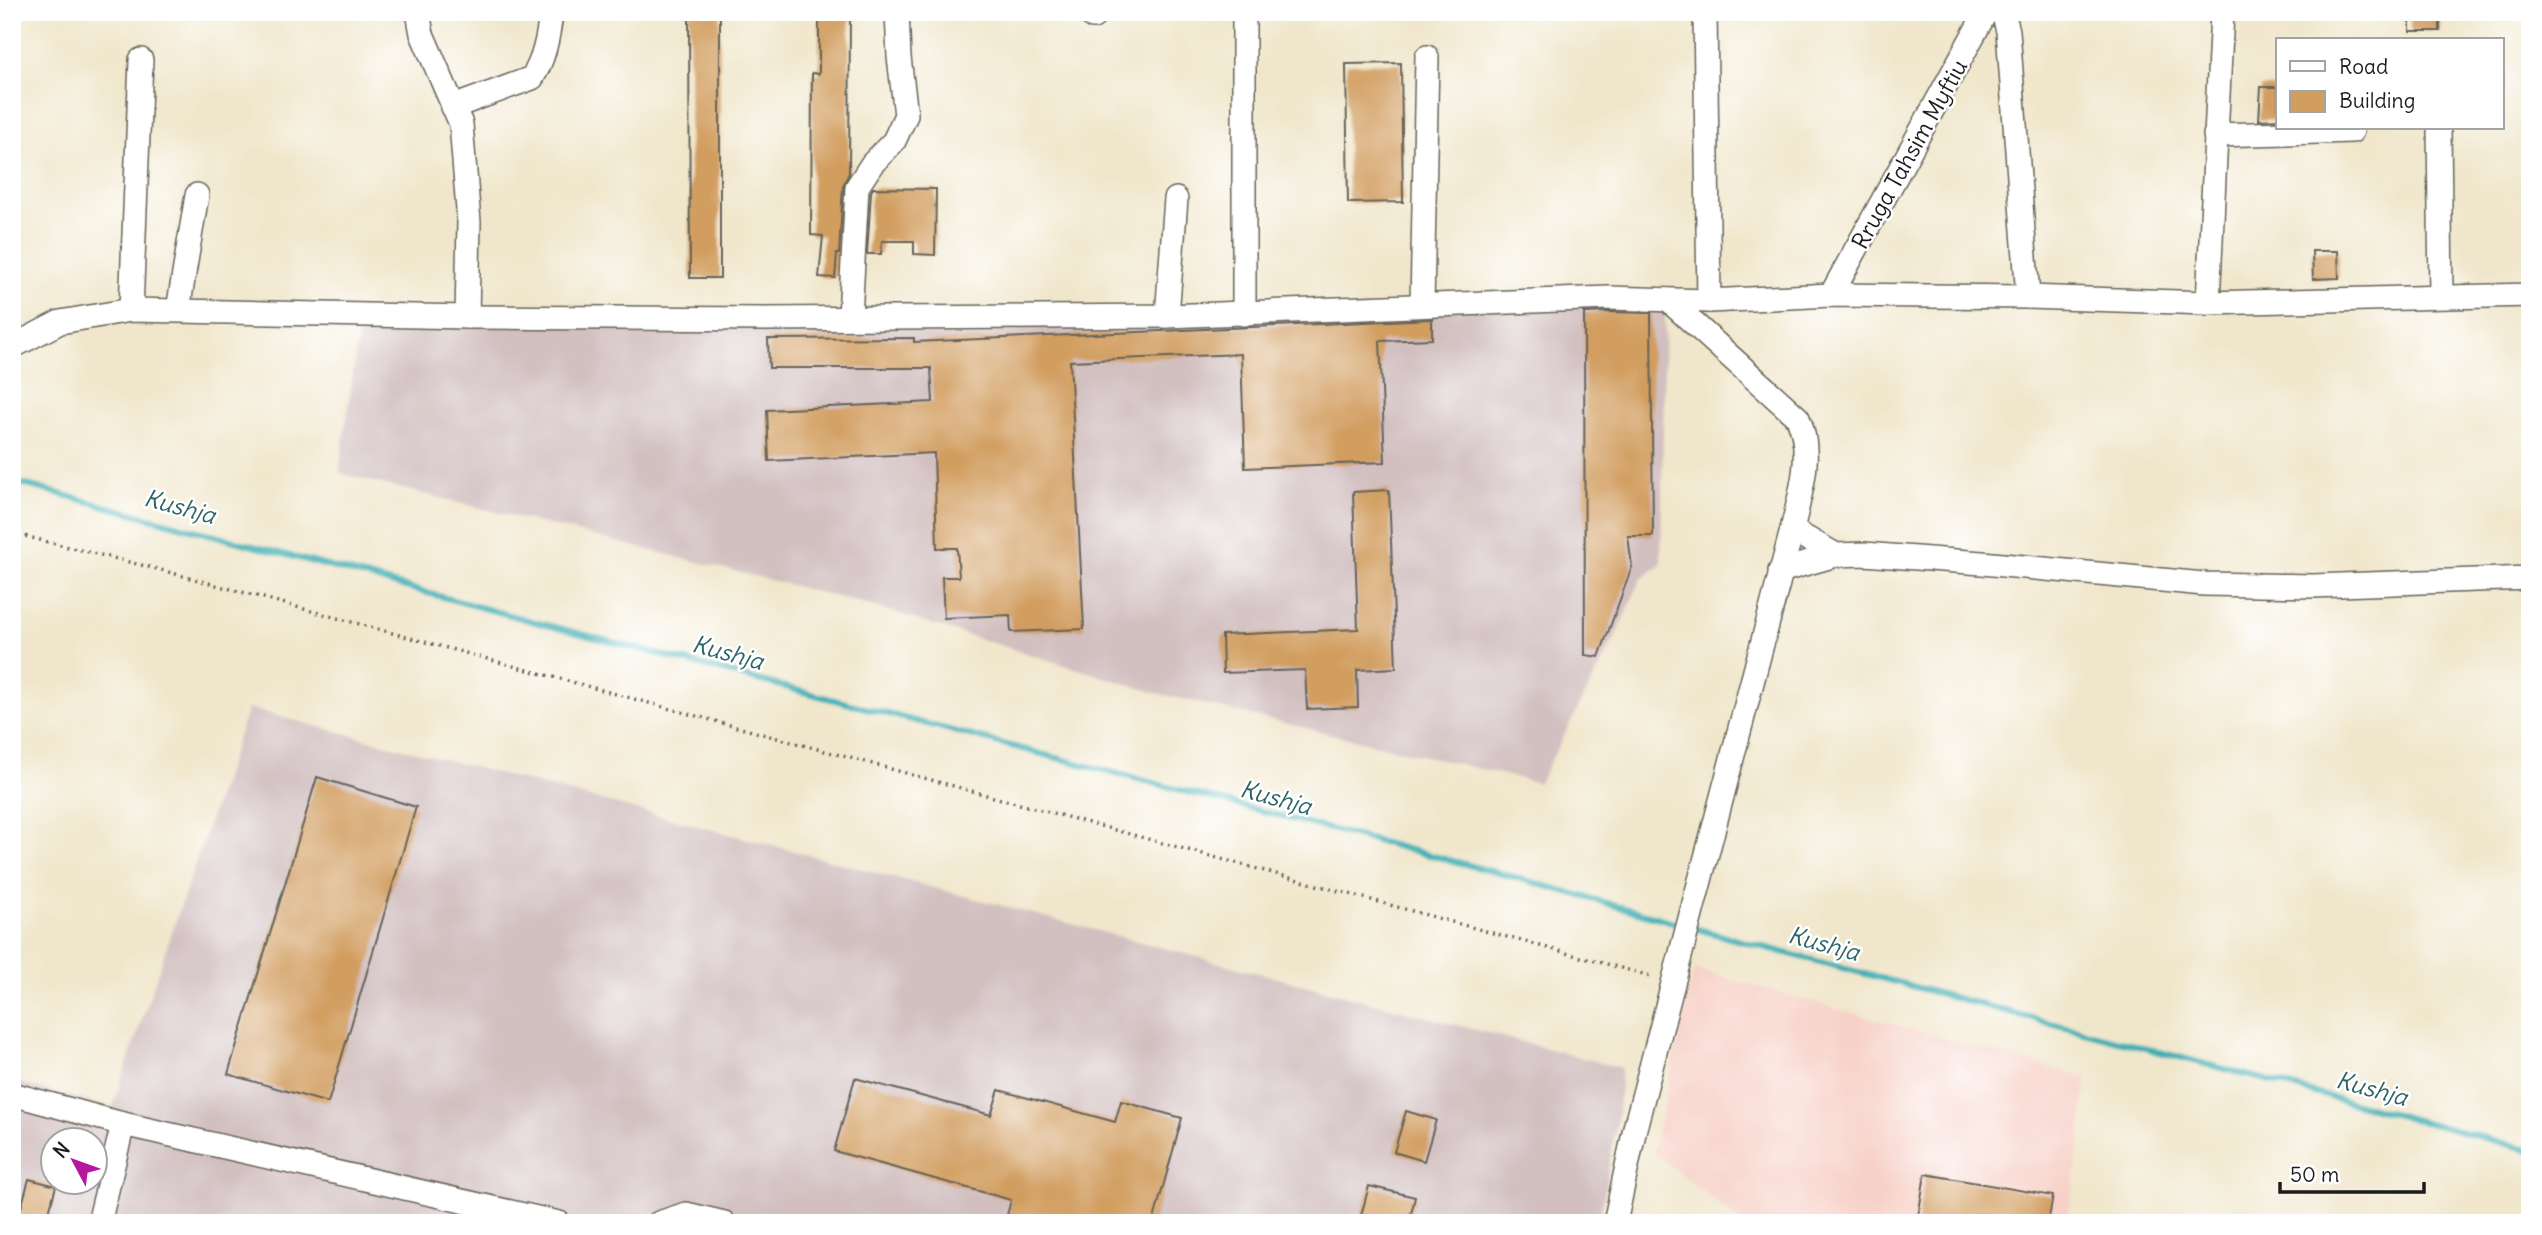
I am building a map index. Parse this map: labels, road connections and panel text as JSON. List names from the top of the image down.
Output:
{
  "streets": {
    "street": ["Rruga Tahsim Myftiu"]
  },
  "water": ["Kushja"],
  "legend": ["Road", "Building"],
  "scale_bar": "50 m",
  "north": "top left"
}
